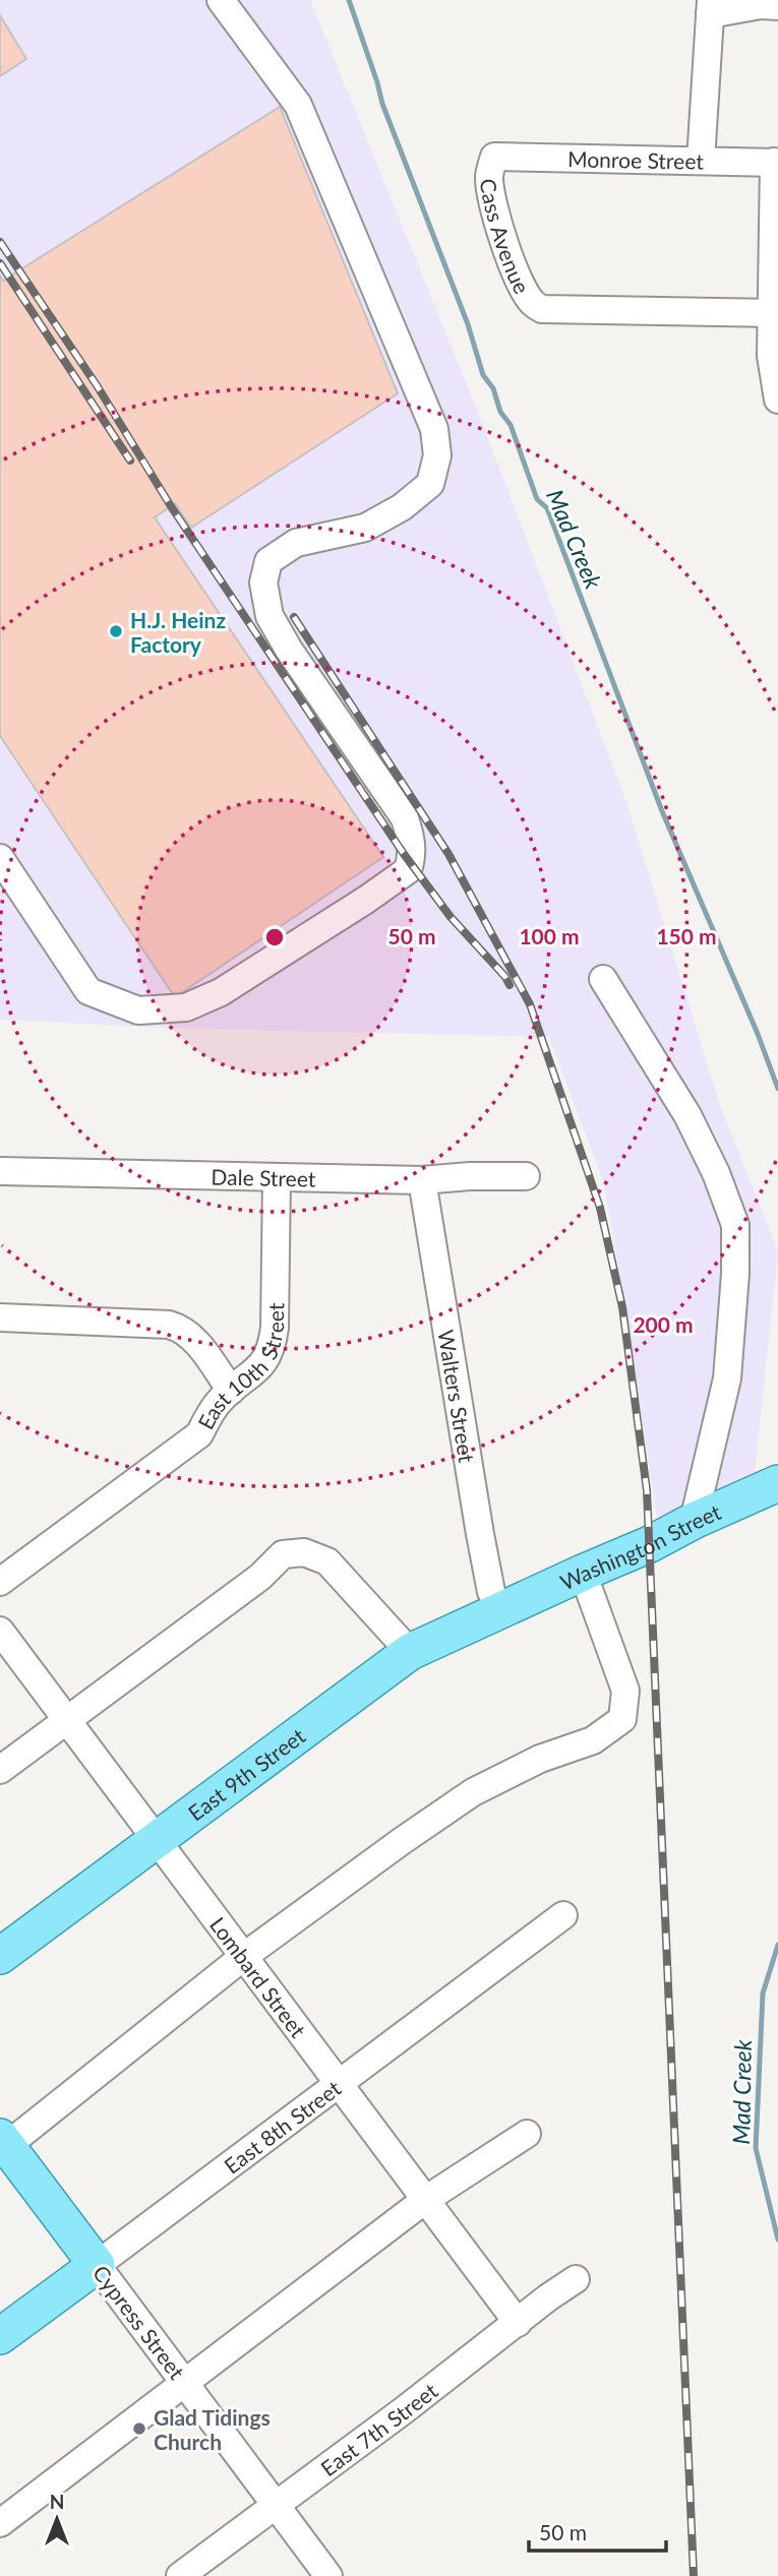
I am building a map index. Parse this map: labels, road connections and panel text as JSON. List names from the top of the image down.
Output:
{
  "streets": {
    "main road": [
      "Washington Street",
      "East 9th Street",
      "East 8th Street",
      "Cypress Street"
    ],
    "street": [
      "Monroe Street",
      "Cass Avenue",
      "Dale Street",
      "East 10th Street",
      "Walters Street",
      "Lombard Street",
      "East 7th Street"
    ]
  },
  "crossings": [
    ["Monroe Street", "Cass Avenue"],
    ["Dale Street", "East 10th Street"],
    ["Dale Street", "Walters Street"],
    ["Walters Street", "Washington Street"],
    ["Walters Street", "East 9th Street"],
    ["Washington Street", "East 9th Street"],
    ["East 9th Street", "Lombard Street"],
    ["Lombard Street", "East 8th Street"],
    ["Lombard Street", "East 7th Street"],
    ["East 8th Street", "Cypress Street"],
    ["Cypress Street", "East 7th Street"]
  ],
  "water": ["Mad Creek"],
  "places": ["H.J. Heinz Factory", "Glad Tidings Church"],
  "scale_bar": "50 m",
  "north": "top",
  "rings": [
    "50 m",
    "100 m",
    "150 m",
    "200 m"
  ]
}
